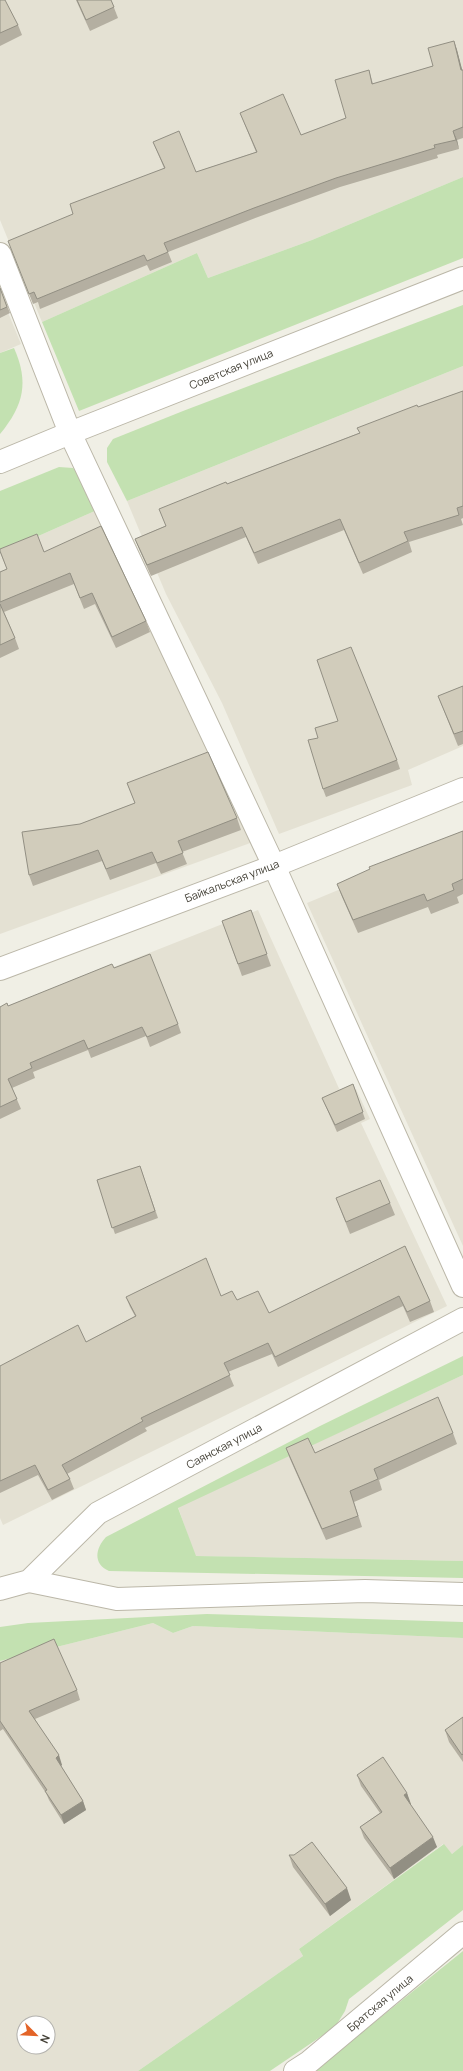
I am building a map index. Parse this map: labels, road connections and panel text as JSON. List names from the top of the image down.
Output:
{
  "streets": {
    "street": [
      "Советская улица",
      "Байкальская улица",
      "Саянская улица",
      "Братская улица"
    ]
  },
  "north": "bottom right"
}
